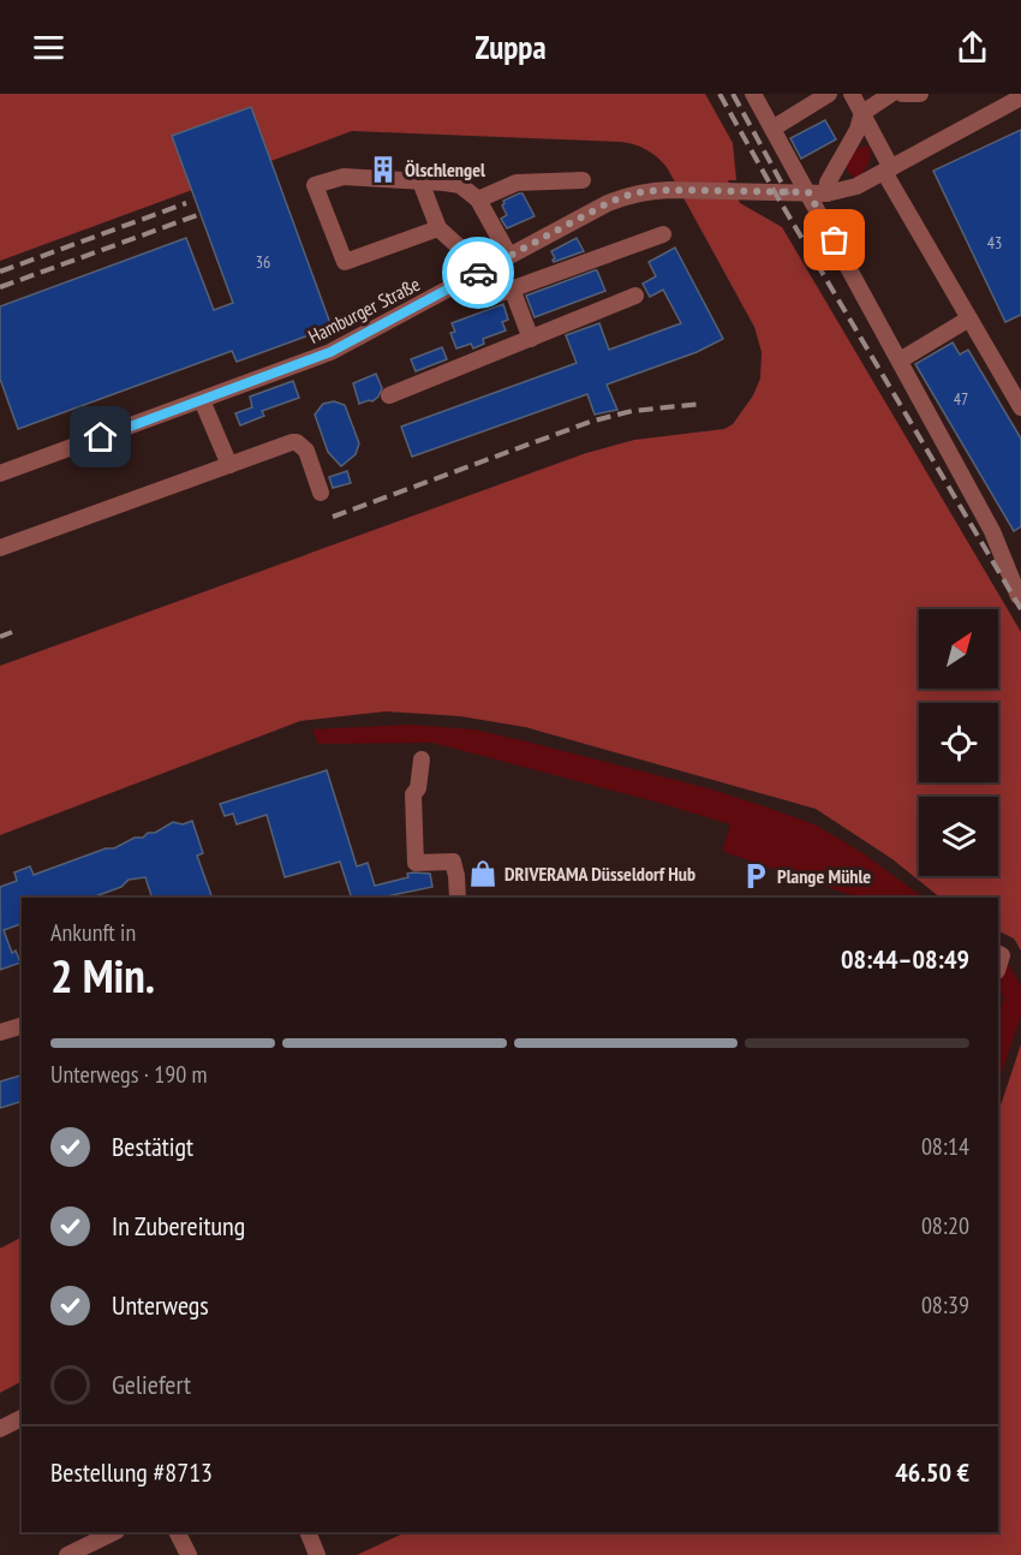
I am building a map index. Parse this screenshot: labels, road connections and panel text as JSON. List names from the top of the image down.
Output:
{
  "streets": {
    "street": ["Hamburger Straße"]
  },
  "places": {
    "building": ["Ölschlengel"],
    "shop": ["DRIVERAMA Düsseldorf Hub"],
    "parking": ["Plange Mühle"]
  },
  "house_numbers": ["43", "36", "47"],
  "north": "top right",
  "page": {
    "header": "Zuppa",
    "heading": ["2 Min.", "Ankunft in", "08:44–08:49"],
    "panel": ["Bestellung #8713", "46.50 €"],
    "bar": "Unterwegs · 190 m",
    "list": [
      ["Bestätigt", "08:14"],
      ["In Zubereitung", "08:20"],
      ["Unterwegs", "08:39"],
      "Geliefert"
    ]
  }
}
